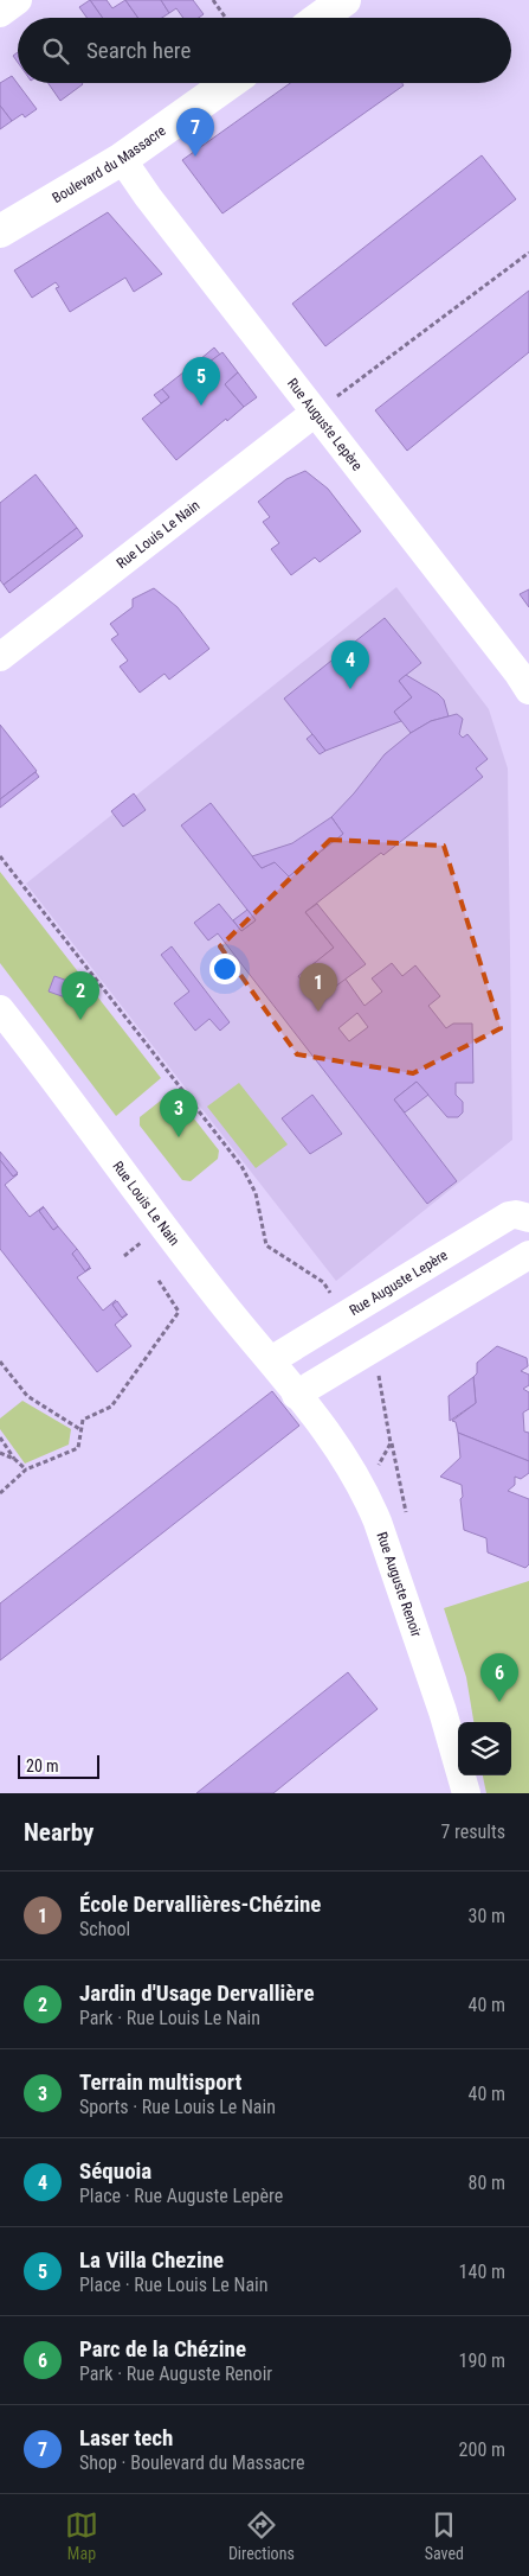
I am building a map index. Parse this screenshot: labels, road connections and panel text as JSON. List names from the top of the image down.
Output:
{
  "streets": {
    "main road": ["Boulevard du Massacre"],
    "street": ["Rue Auguste Lepère", "Rue Louis Le Nain", "Rue Auguste Renoir"]
  },
  "crossings": [
    ["Boulevard du Massacre", "Rue Auguste Lepère"],
    ["Rue Auguste Lepère", "Rue Louis Le Nain"],
    ["Rue Louis Le Nain", "Rue Auguste Renoir"]
  ],
  "scale_bar": "20 m",
  "page": {
    "search": "Search here",
    "pins": [
      "7",
      "5",
      "4",
      "1",
      "2",
      "3",
      "6"
    ],
    "scale": "20 m",
    "heading": ["Nearby", "7 results"],
    "list": [
      {
        "mark": "1",
        "name": "École Dervallières-Chézine",
        "note": "School",
        "value": "30 m"
      },
      {
        "mark": "2",
        "name": "Jardin d'Usage Dervallière",
        "note": "Park · Rue Louis Le Nain",
        "value": "40 m"
      },
      {
        "mark": "3",
        "name": "Terrain multisport",
        "note": "Sports · Rue Louis Le Nain",
        "value": "40 m"
      },
      {
        "mark": "4",
        "name": "Séquoia",
        "note": "Place · Rue Auguste Lepère",
        "value": "80 m"
      },
      {
        "mark": "5",
        "name": "La Villa Chezine",
        "note": "Place · Rue Louis Le Nain",
        "value": "140 m"
      },
      {
        "mark": "6",
        "name": "Parc de la Chézine",
        "note": "Park · Rue Auguste Renoir",
        "value": "190 m"
      },
      {
        "mark": "7",
        "name": "Laser tech",
        "note": "Shop · Boulevard du Massacre",
        "value": "200 m"
      }
    ],
    "nav": ["Map", "Directions", "Saved"]
  }
}
